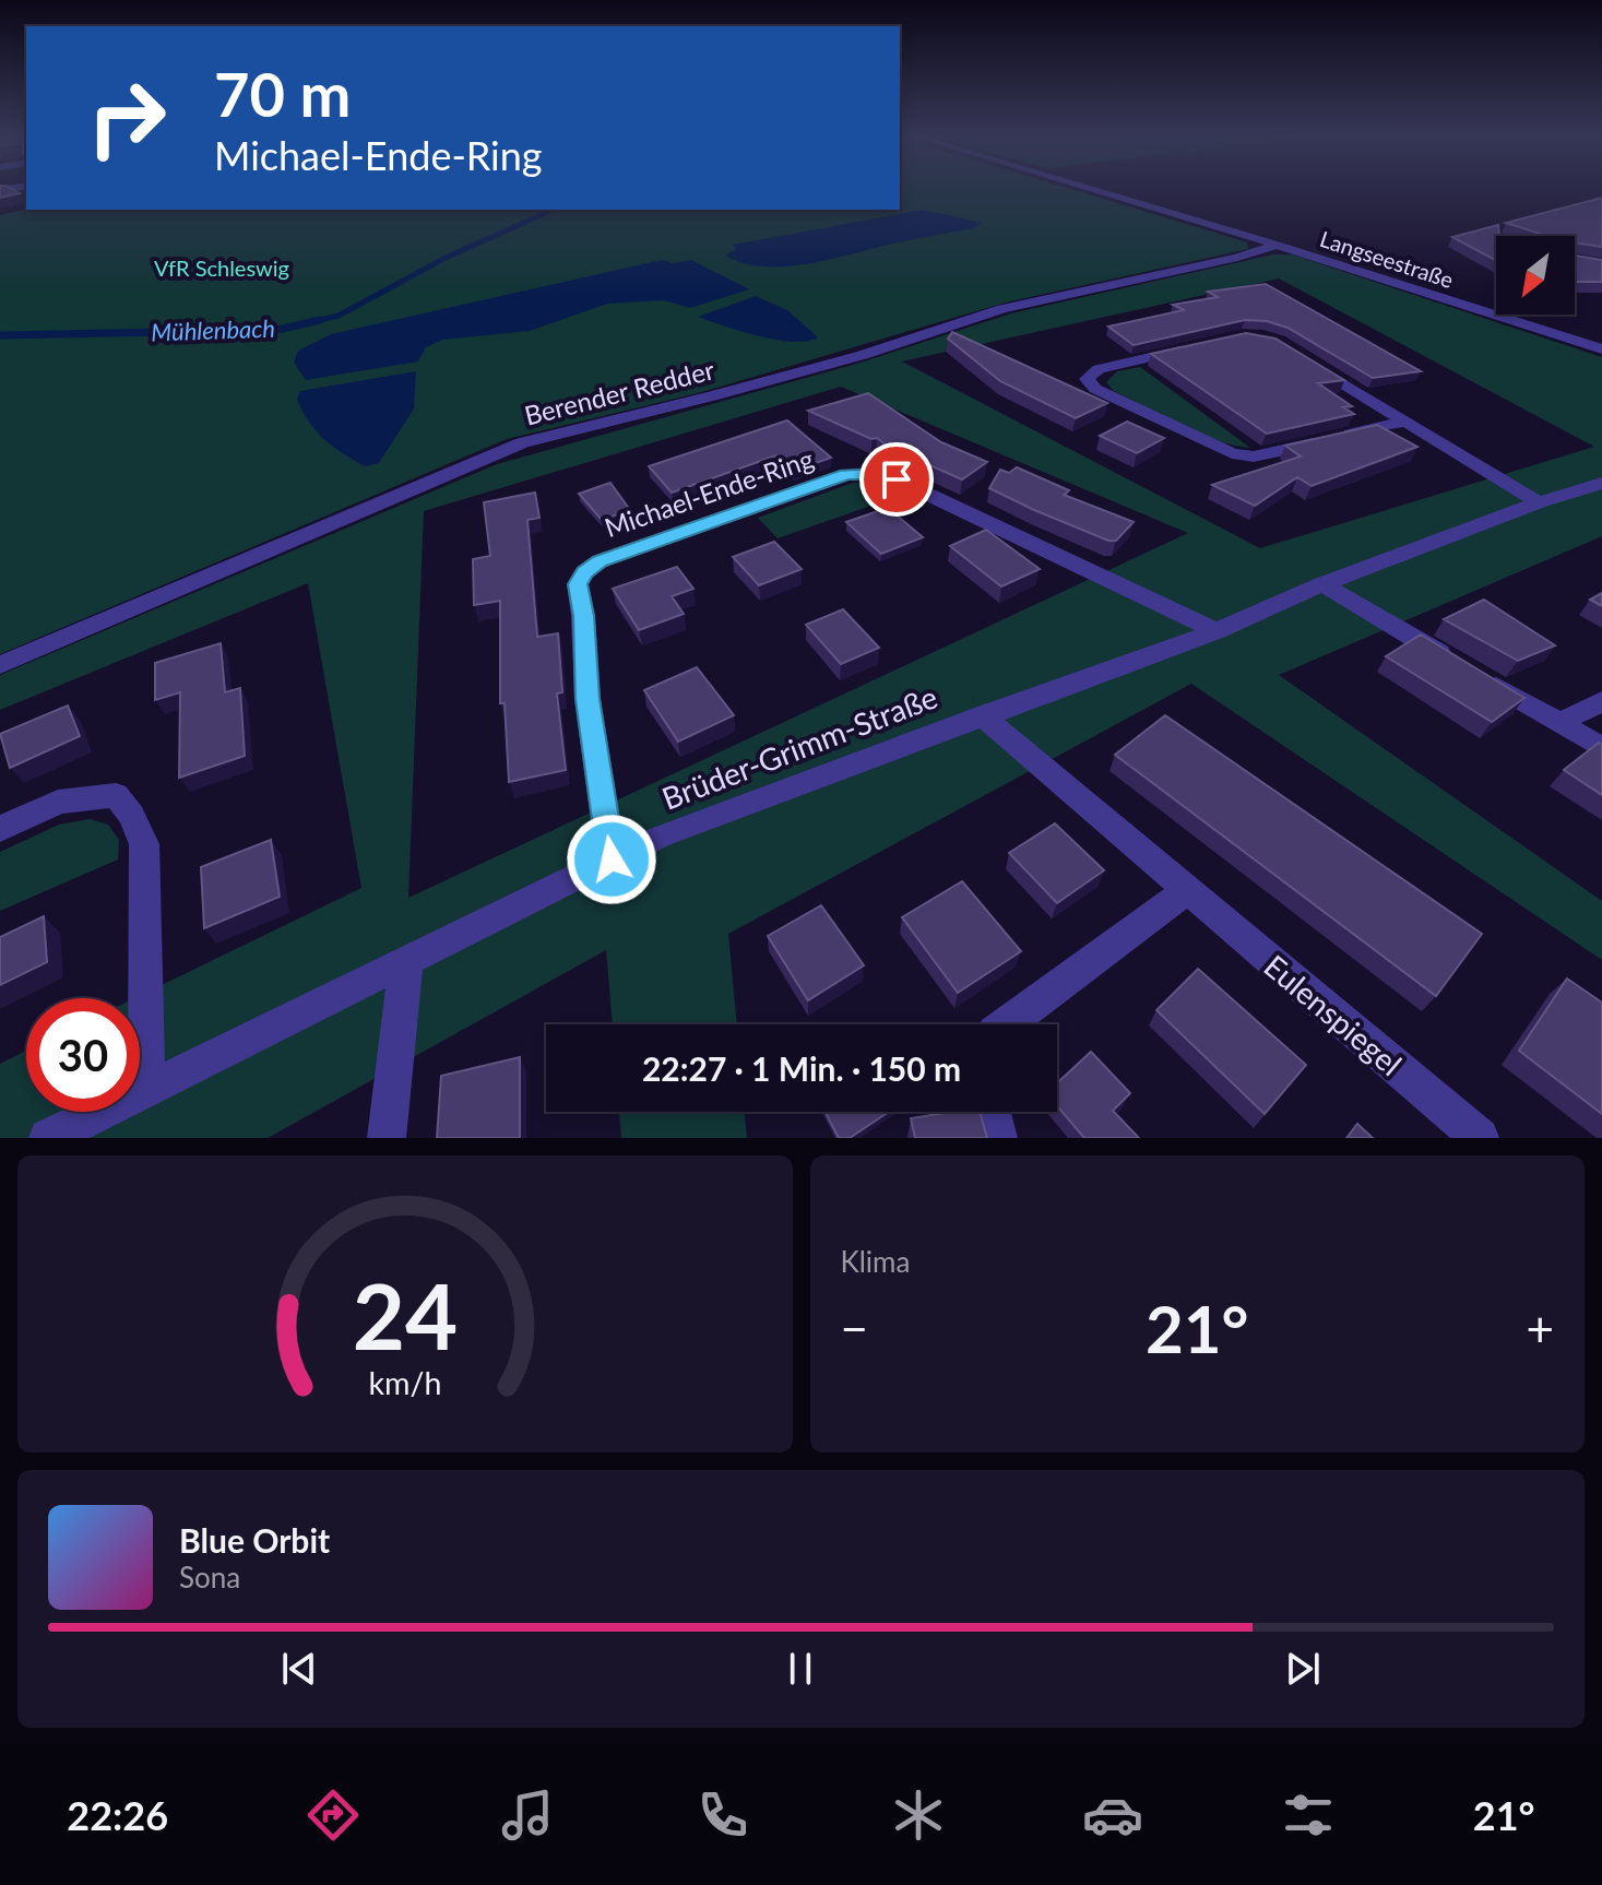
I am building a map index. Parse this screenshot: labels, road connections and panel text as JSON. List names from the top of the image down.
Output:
{
  "streets": {
    "street": [
      "Langseestraße",
      "Berender Redder",
      "Michael-Ende-Ring",
      "Brüder-Grimm-Straße",
      "Eulenspiegel"
    ]
  },
  "crossings": [
    ["Langseestraße", "Berender Redder"],
    ["Michael-Ende-Ring", "Brüder-Grimm-Straße"],
    ["Brüder-Grimm-Straße", "Eulenspiegel"]
  ],
  "water": ["Mühlenbach"],
  "parks": ["VfR Schleswig"],
  "north": "bottom left",
  "page": {
    "turn": ["70 m", "Michael-Ende-Ring"],
    "limit": "30",
    "trip": "22:27 · 1 Min. · 150 m",
    "tile": "Klima",
    "heat": ["−", "21°", "+"],
    "song": ["Blue Orbit", "Sona"],
    "tabs": ["22:26", "21°"],
    "gauge": ["24", "km/h"]
  }
}
